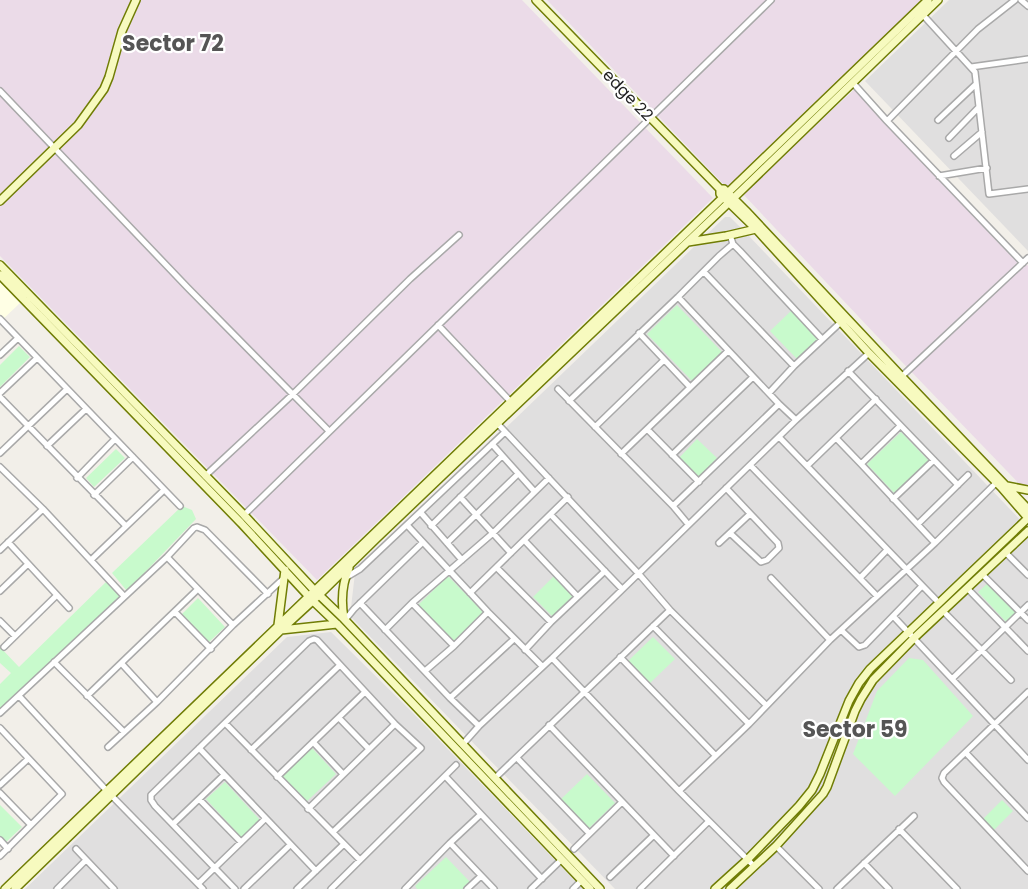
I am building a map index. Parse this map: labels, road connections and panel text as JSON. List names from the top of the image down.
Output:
{
  "streets": {
    "main road": ["edge 22"]
  },
  "districts": ["Sector 72", "Sector 59"]
}
